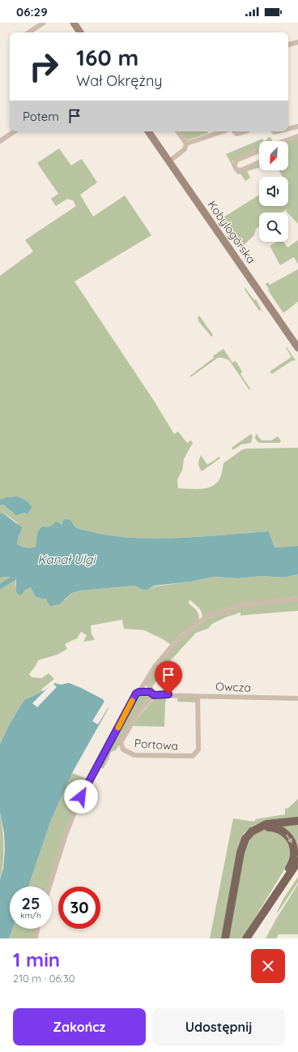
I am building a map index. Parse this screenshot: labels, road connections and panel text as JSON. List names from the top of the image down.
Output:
{
  "streets": {
    "street": ["Kobylogórska", "Owcza", "Portowa"]
  },
  "crossings": [
    ["Owcza", "Portowa"]
  ],
  "water": ["Kanał Ulgi"],
  "north": "bottom left",
  "page": {
    "status": "06:29",
    "turn": ["160 m", "Wał Okrężny"],
    "then": "Potem",
    "speed": "25 km/h",
    "limit": "30",
    "heading": ["1 min", "210 m · 06:30"],
    "buttons": ["Zakończ", "Udostępnij"]
  }
}
